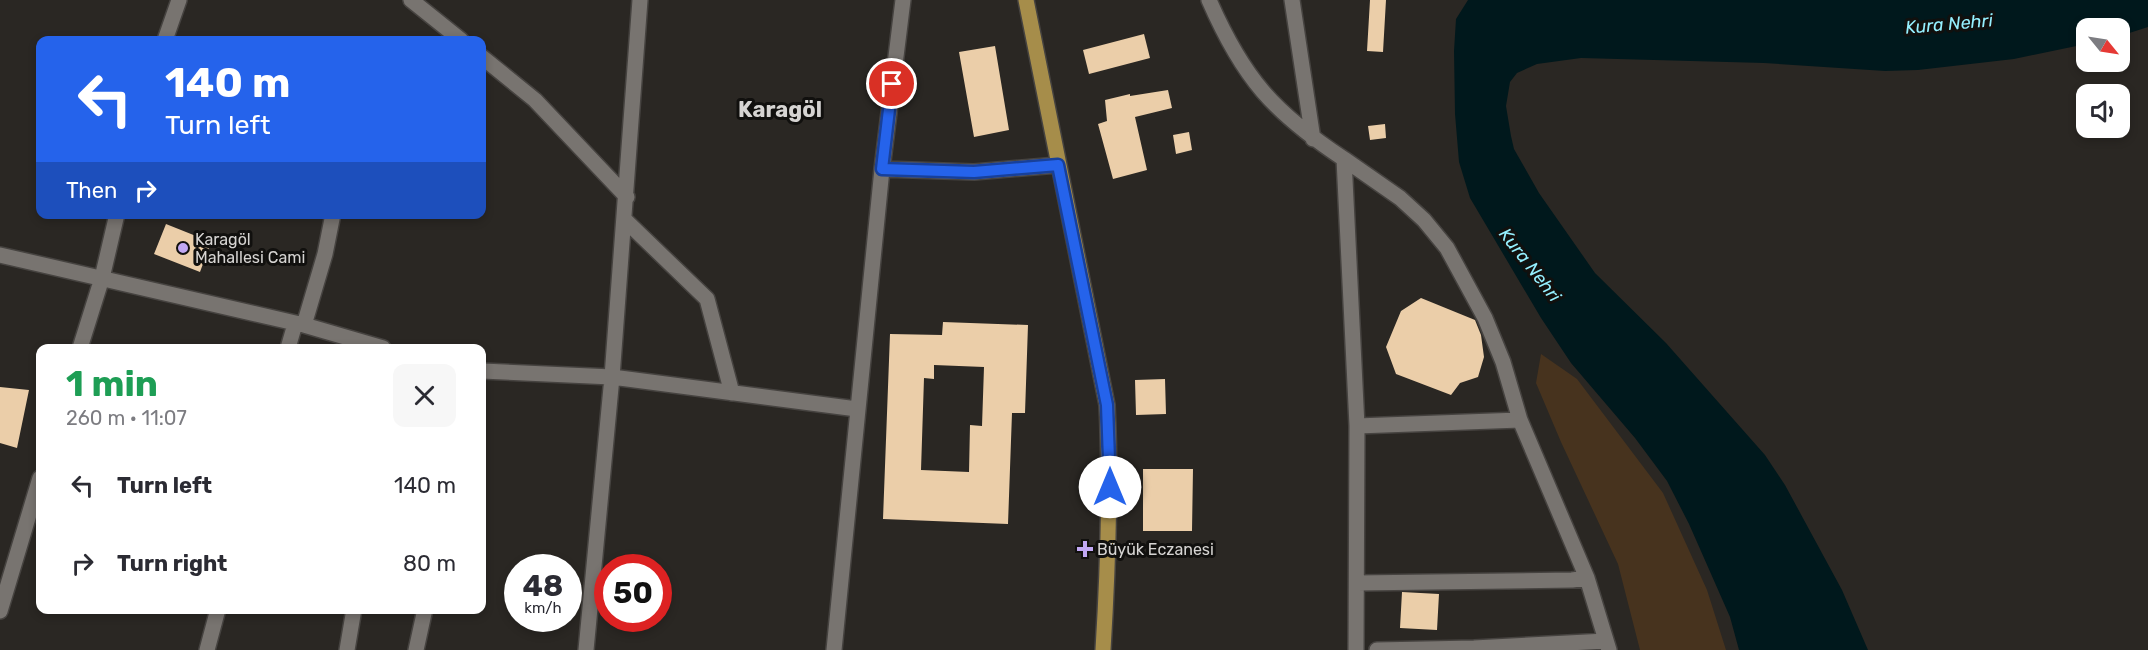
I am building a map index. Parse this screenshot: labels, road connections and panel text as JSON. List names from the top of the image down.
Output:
{
  "districts": ["Karagöl"],
  "water": ["Kura Nehri"],
  "places": {
    "other": ["Karagöl Mahallesi Cami"],
    "health": ["Büyük Eczanesi"]
  },
  "north": "bottom right",
  "page": {
    "turn": ["140 m", "Turn left"],
    "then": "Then",
    "heading": ["1 min", "260 m · 11:07"],
    "list": [
      {
        "name": "Turn left",
        "value": "140 m"
      },
      {
        "name": "Turn right",
        "value": "80 m"
      }
    ],
    "speed": "48 km/h",
    "limit": "50"
  }
}
